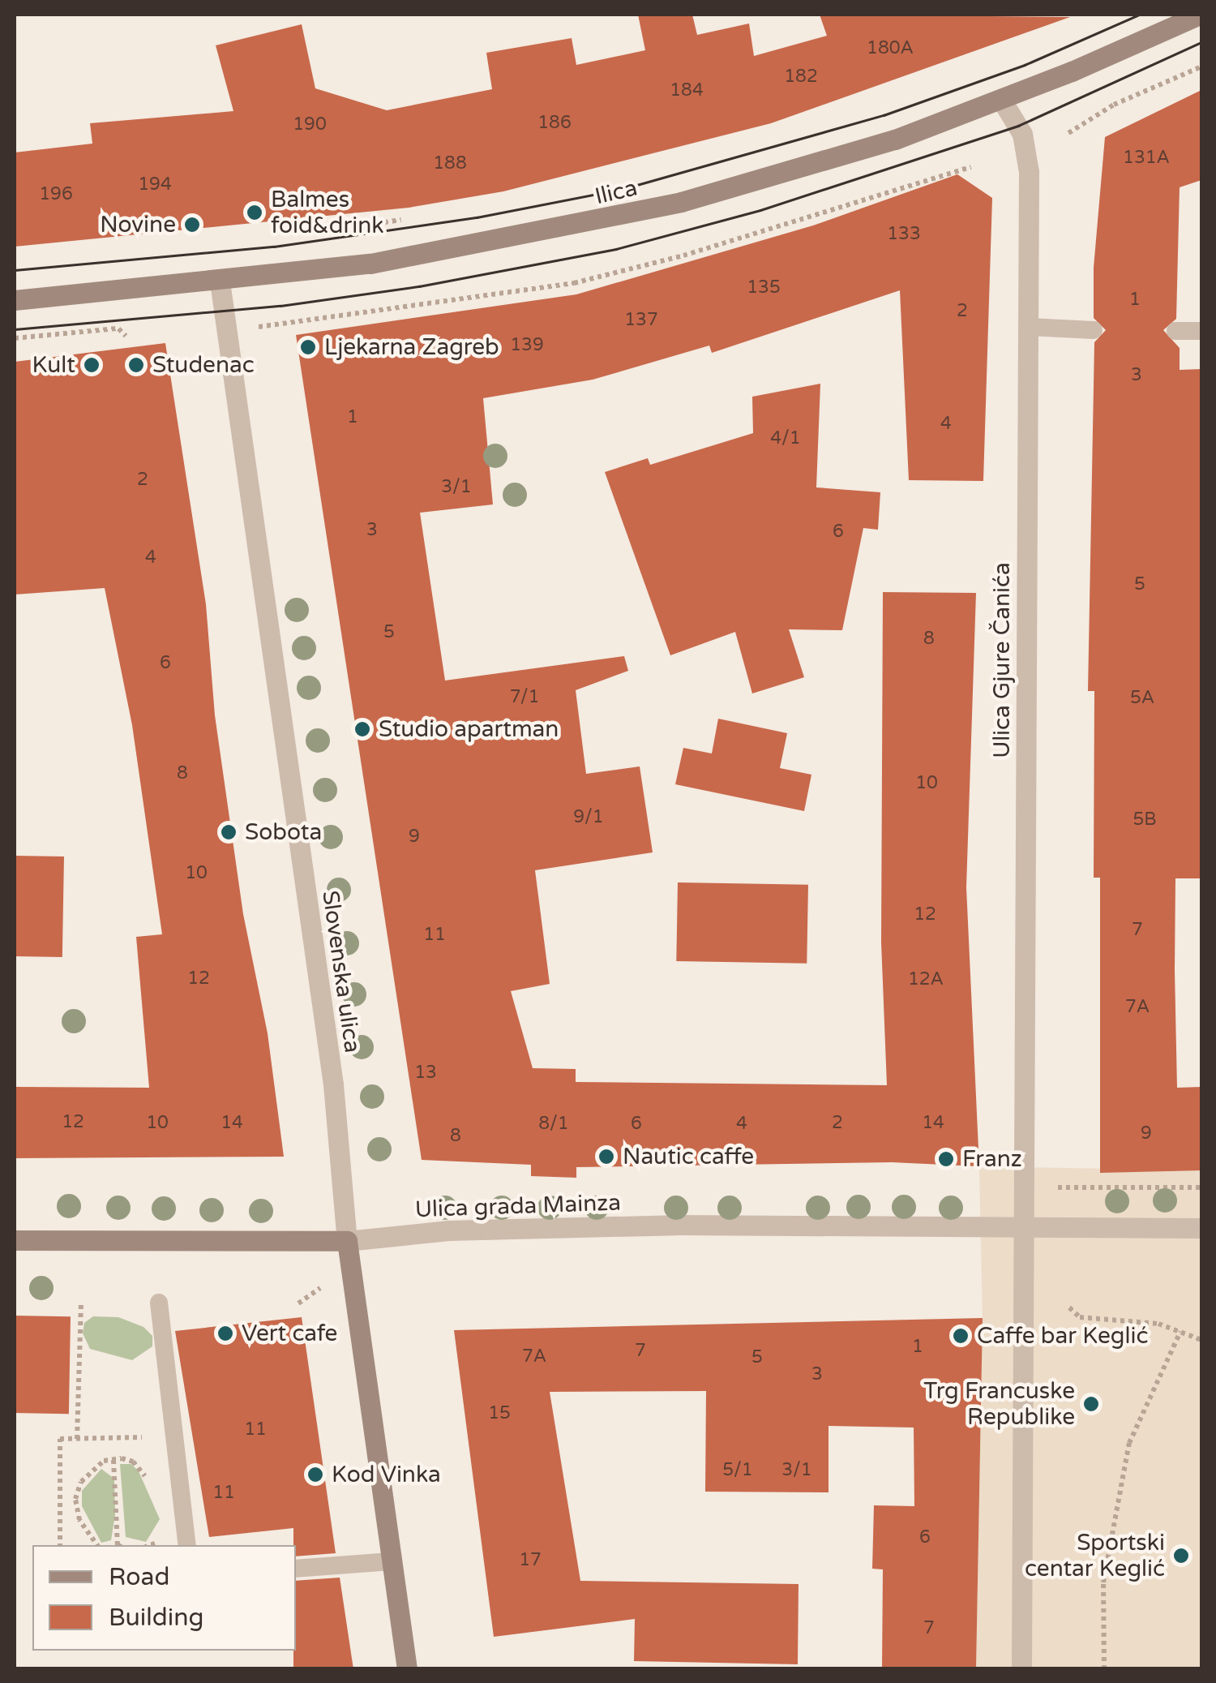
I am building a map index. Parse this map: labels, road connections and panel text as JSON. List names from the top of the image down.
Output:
{
  "streets": {
    "main road": ["Ilica", "Slovenska ulica", "Ulica grada Mainza"],
    "street": ["Ulica Gjure Čanića"]
  },
  "crossings": [
    ["Ilica", "Ulica Gjure Čanića"],
    ["Ilica", "Slovenska ulica"],
    ["Ulica Gjure Čanića", "Ulica grada Mainza"],
    ["Slovenska ulica", "Ulica grada Mainza"]
  ],
  "places": [
    "Balmes foid&drink",
    "Novine",
    "Ljekarna Zagreb",
    "Kult",
    "Studenac",
    "Studio apartman",
    "Sobota",
    "Nautic caffe",
    "Franz",
    "Vert cafe",
    "Caffe bar Keglić",
    "Trg Francuske Republike",
    "Kod Vinka",
    "Sportski centar Keglić"
  ],
  "house_numbers": [
    "180A",
    "182",
    "184",
    "186",
    "190",
    "131A",
    "188",
    "194",
    "196",
    "133",
    "135",
    "1",
    "2",
    "137",
    "139",
    "3",
    "1",
    "4",
    "4/1",
    "2",
    "3/1",
    "3",
    "6",
    "4",
    "5",
    "5",
    "8",
    "6",
    "7/1",
    "5A",
    "8",
    "10",
    "9/1",
    "5B",
    "9",
    "10",
    "12",
    "7",
    "11",
    "12",
    "12A",
    "7A",
    "13",
    "12",
    "10",
    "14",
    "2",
    "14",
    "8/1",
    "6",
    "4",
    "9",
    "8",
    "1",
    "7",
    "7A",
    "5",
    "3",
    "15",
    "11",
    "5/1",
    "3/1",
    "11",
    "6",
    "17",
    "7"
  ],
  "legend": ["Road", "Building"]
}
